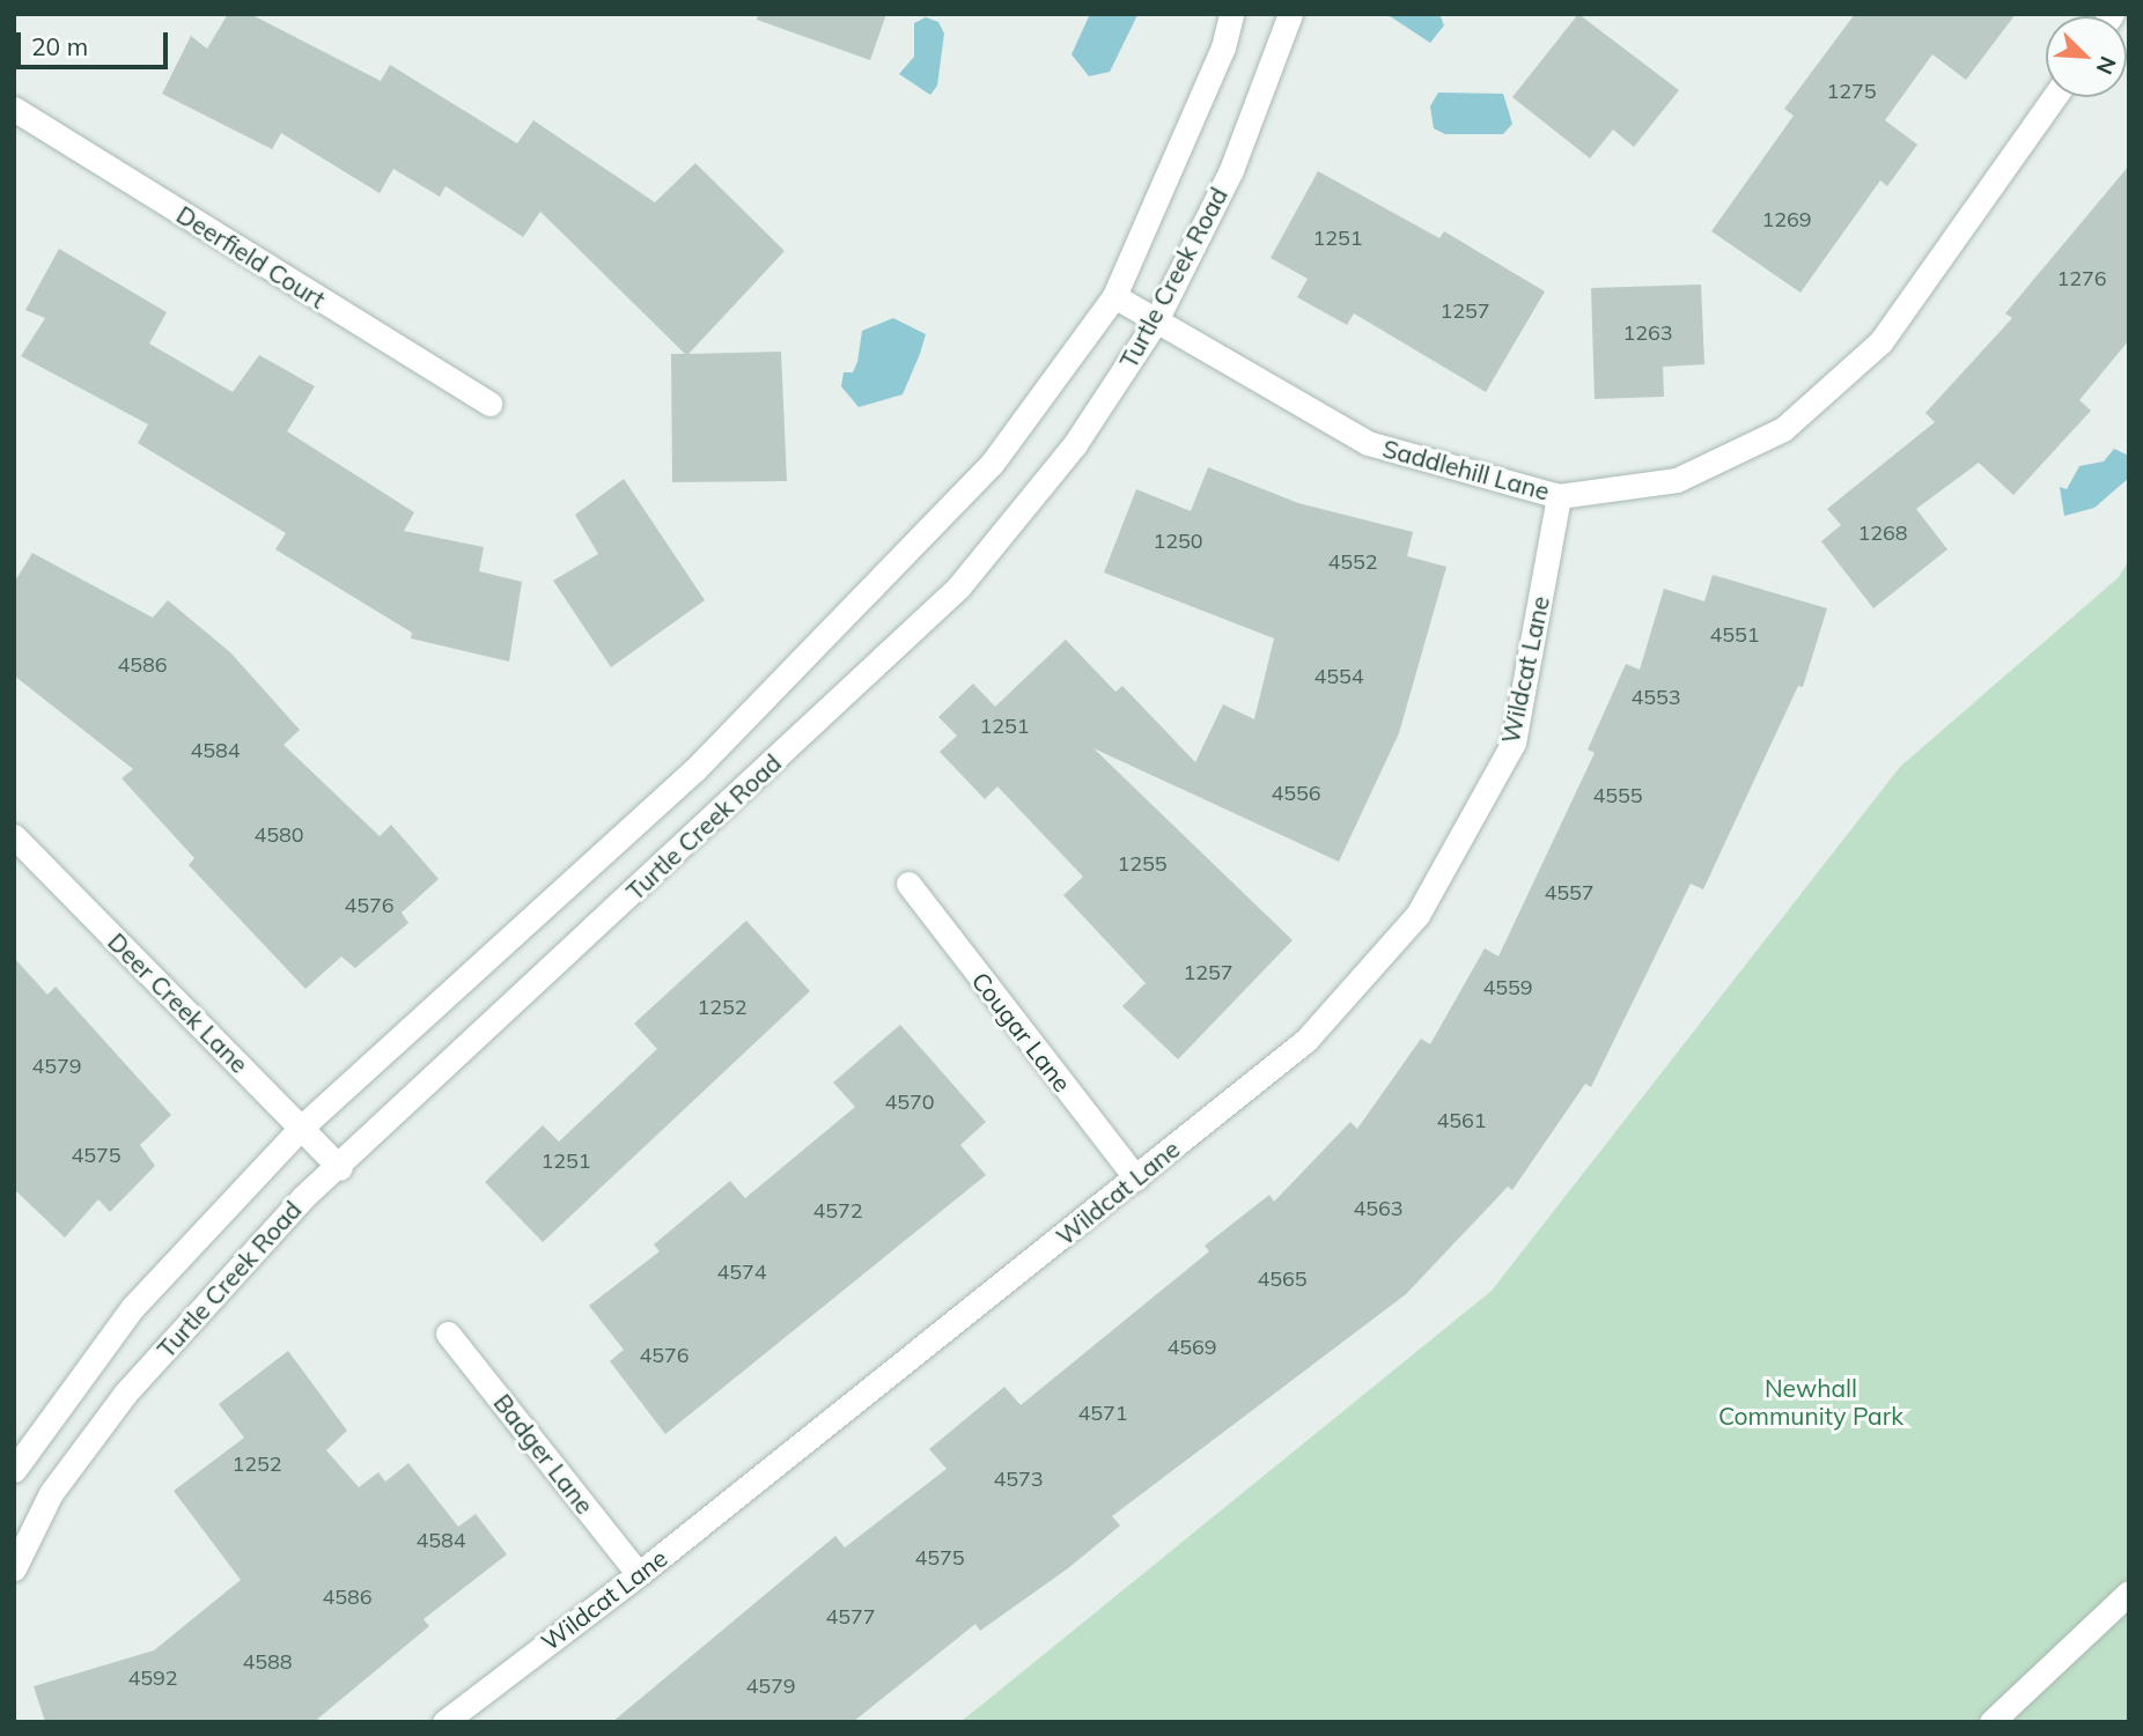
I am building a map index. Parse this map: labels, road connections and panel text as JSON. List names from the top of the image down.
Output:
{
  "streets": {
    "street": [
      "Deerfield Court",
      "Turtle Creek Road",
      "Saddlehill Lane",
      "Wildcat Lane",
      "Deer Creek Lane",
      "Cougar Lane",
      "Badger Lane"
    ]
  },
  "crossings": [
    ["Turtle Creek Road", "Saddlehill Lane"],
    ["Turtle Creek Road", "Deer Creek Lane"],
    ["Saddlehill Lane", "Wildcat Lane"],
    ["Wildcat Lane", "Cougar Lane"],
    ["Wildcat Lane", "Badger Lane"]
  ],
  "parks": ["Newhall Community Park"],
  "house_numbers": [
    "1275",
    "1269",
    "1251",
    "1276",
    "1257",
    "1263",
    "1268",
    "1250",
    "4552",
    "4551",
    "4586",
    "4554",
    "4553",
    "1251",
    "4584",
    "4556",
    "4555",
    "4580",
    "1255",
    "4557",
    "4576",
    "1257",
    "4559",
    "1252",
    "4579",
    "4570",
    "4561",
    "4575",
    "1251",
    "4563",
    "4572",
    "4574",
    "4565",
    "4569",
    "4576",
    "4571",
    "1252",
    "4573",
    "4584",
    "4575",
    "4586",
    "4577",
    "4588",
    "4592",
    "4579"
  ],
  "scale_bar": "20 m",
  "north": "bottom right"
}
